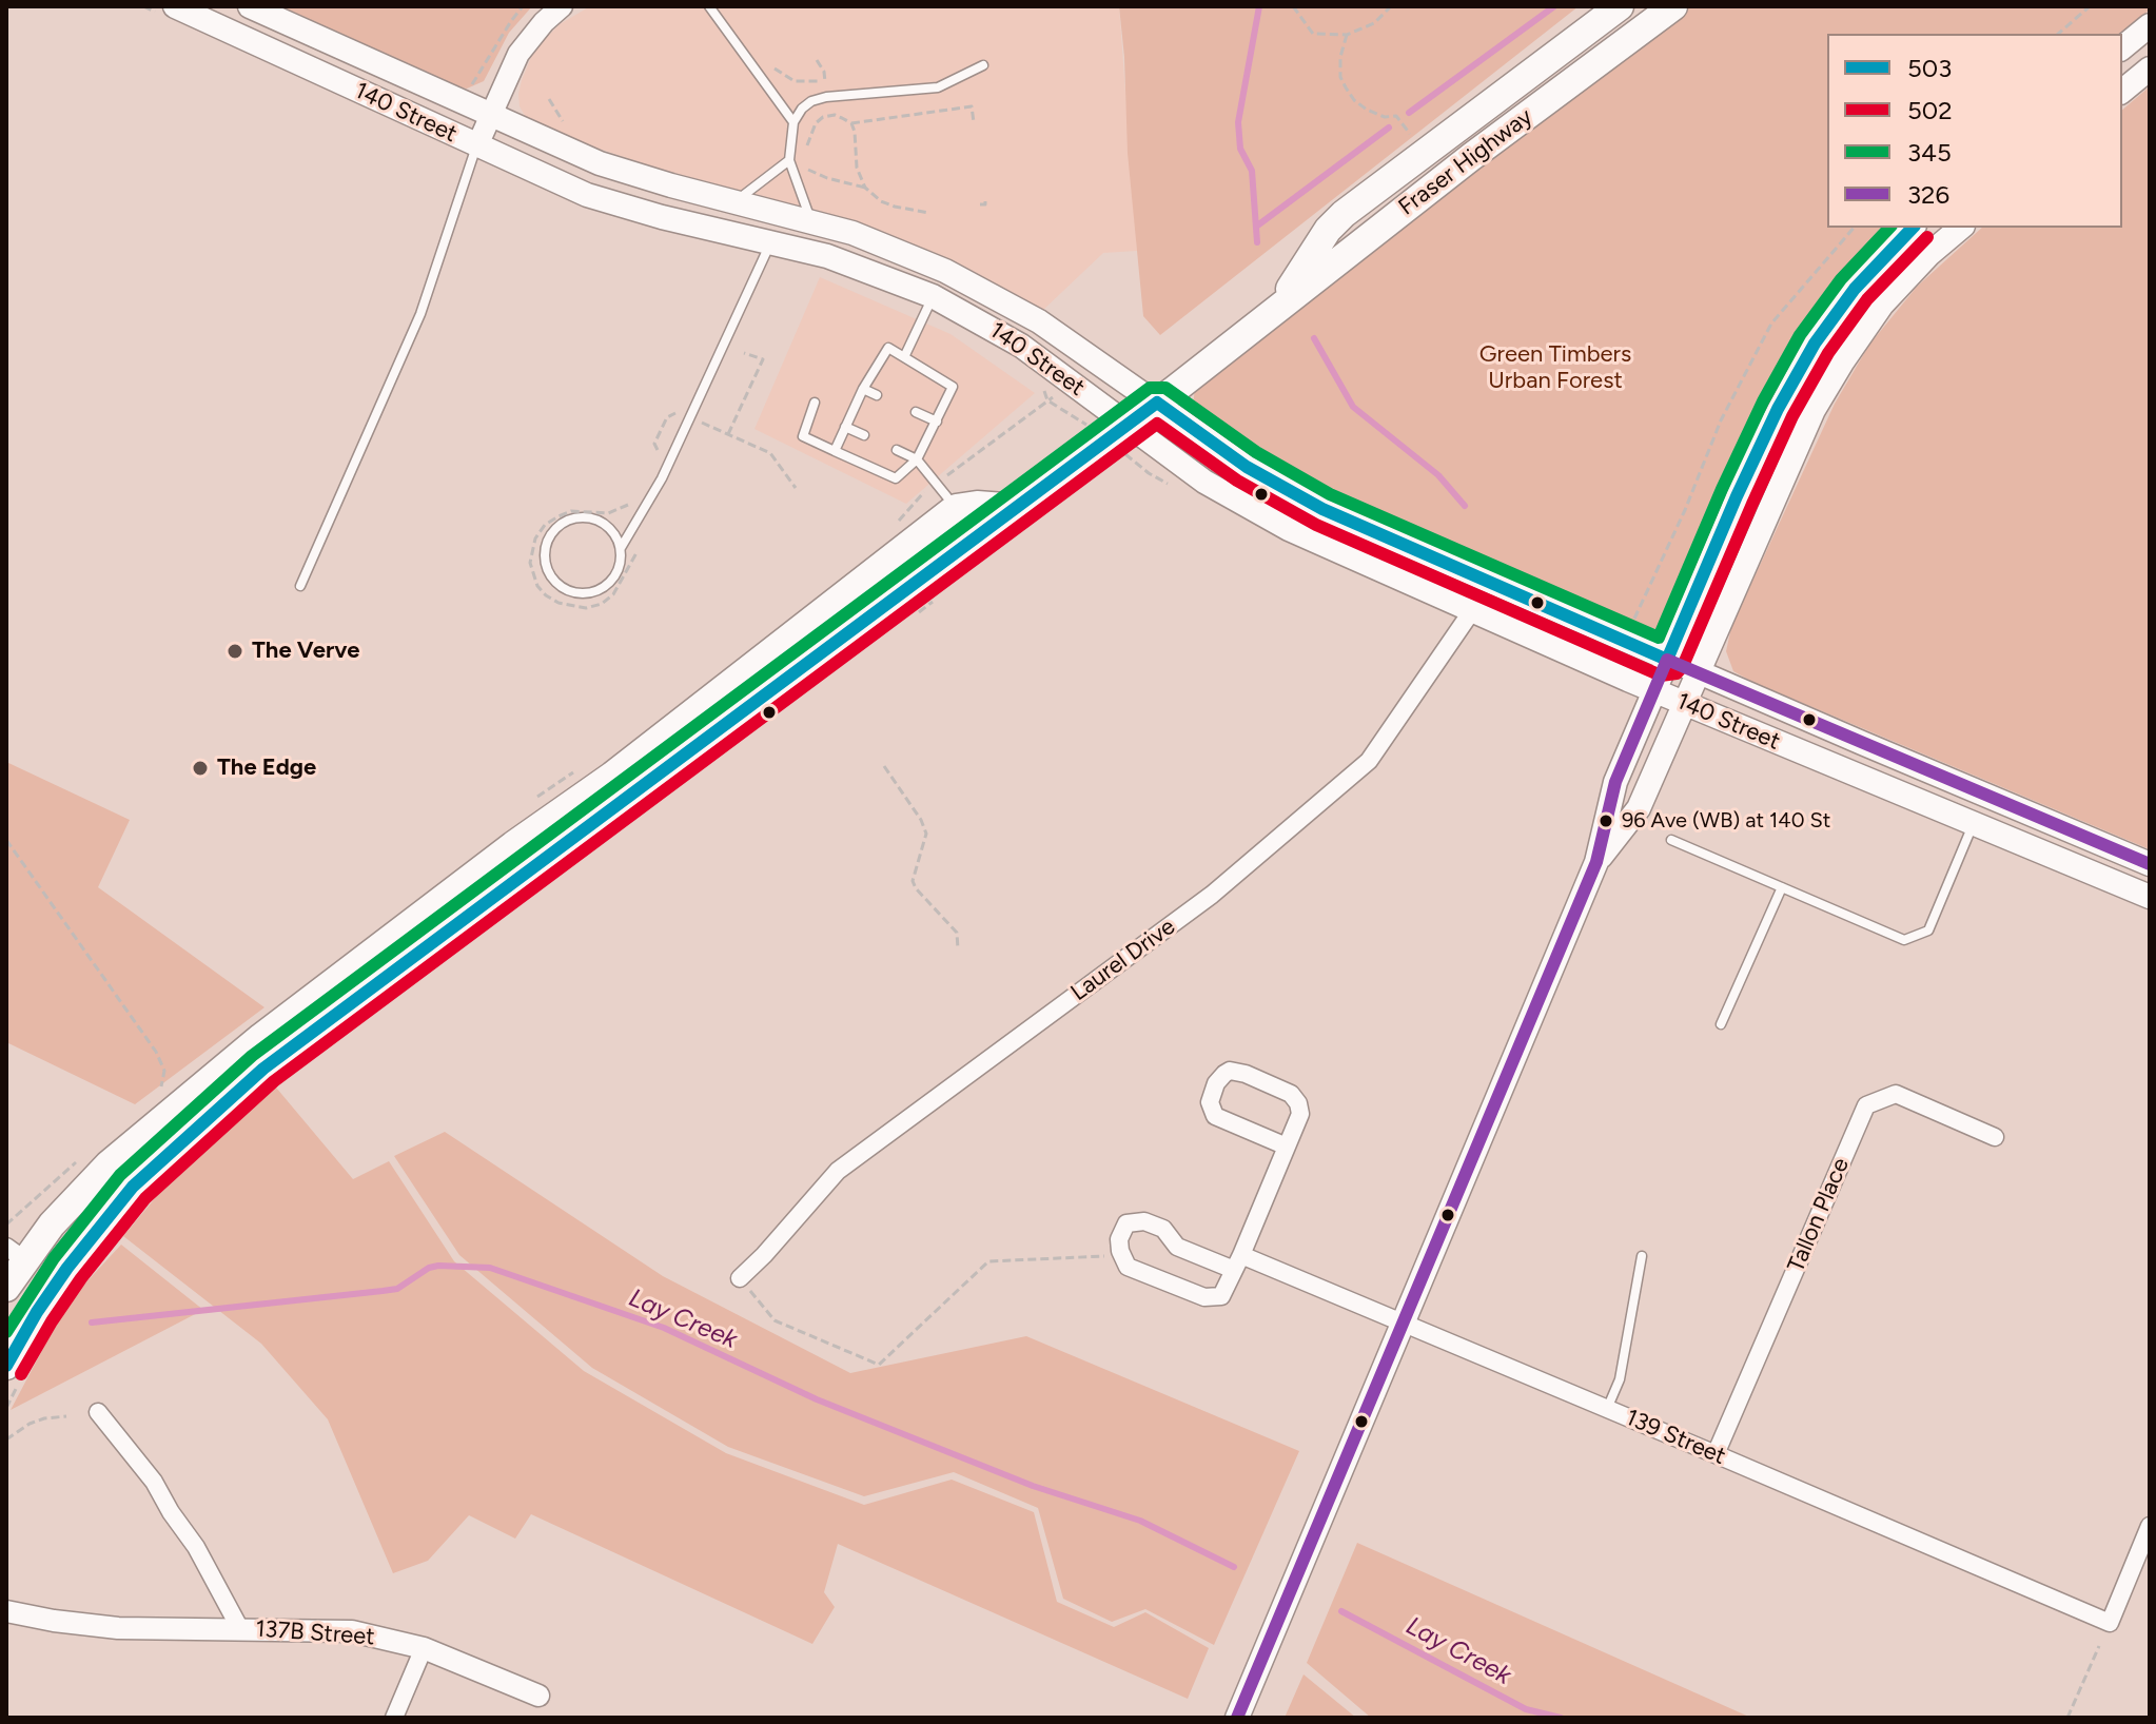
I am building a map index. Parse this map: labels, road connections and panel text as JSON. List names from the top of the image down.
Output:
{
  "streets": {
    "main road": ["140 Street", "Fraser Highway"],
    "street": [
      "Laurel Drive",
      "Tallon Place",
      "139 Street",
      "137B Street"
    ]
  },
  "crossings": [
    ["140 Street", "Fraser Highway"],
    ["140 Street", "Laurel Drive"],
    ["Tallon Place", "139 Street"]
  ],
  "water": ["Lay Creek"],
  "parks": ["Green Timbers Urban Forest"],
  "places": ["The Verve", "The Edge", "96 Ave (WB) at 140 St"],
  "lines": [
    "transit line 503",
    "transit line 345",
    "transit line 502",
    "transit line 326"
  ],
  "legend": [
    "503",
    "502",
    "345",
    "326"
  ]
}
